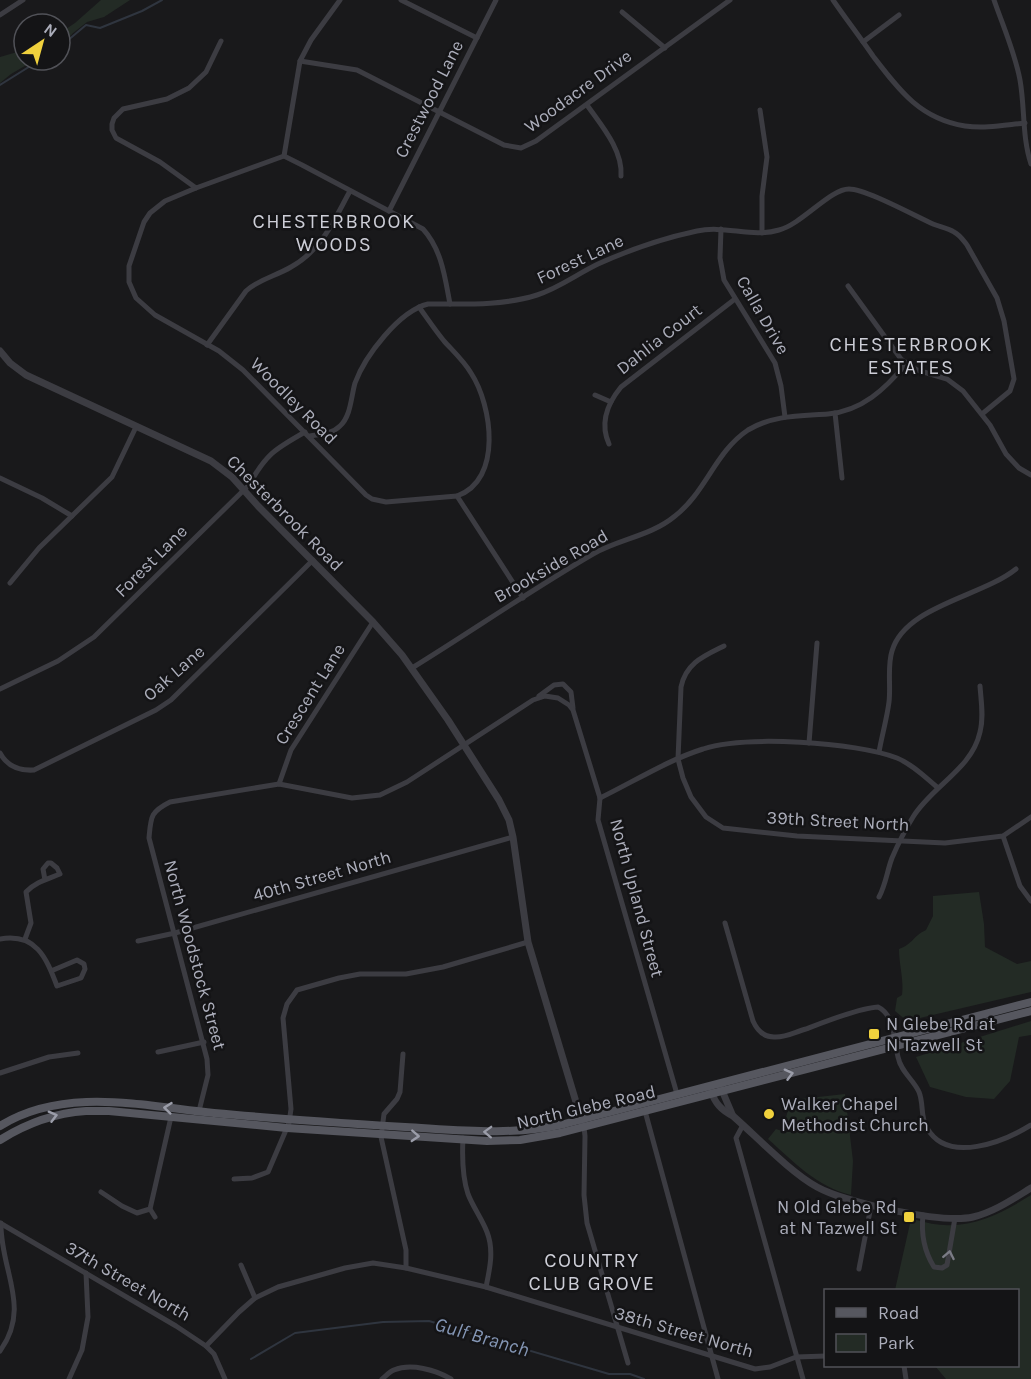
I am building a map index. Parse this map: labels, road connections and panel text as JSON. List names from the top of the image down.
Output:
{
  "streets": {
    "main road": ["North Glebe Road"],
    "street": [
      "Woodacre Drive",
      "Crestwood Lane",
      "Forest Lane",
      "Calla Drive",
      "Dahlia Court",
      "Woodley Road",
      "Chesterbrook Road",
      "Brookside Road",
      "Oak Lane",
      "Crescent Lane",
      "39th Street North",
      "40th Street North",
      "North Upland Street",
      "North Woodstock Street",
      "37th Street North",
      "38th Street North"
    ]
  },
  "crossings": [
    ["Woodacre Drive", "Crestwood Lane"],
    ["Forest Lane", "Calla Drive"],
    ["Forest Lane", "Woodley Road"],
    ["Forest Lane", "Chesterbrook Road"],
    ["Calla Drive", "Dahlia Court"],
    ["Calla Drive", "Brookside Road"],
    ["Chesterbrook Road", "Brookside Road"],
    ["Chesterbrook Road", "Oak Lane"],
    ["Chesterbrook Road", "Crescent Lane"],
    ["Chesterbrook Road", "40th Street North"],
    ["Chesterbrook Road", "North Glebe Road"],
    ["Crescent Lane", "North Woodstock Street"],
    ["40th Street North", "North Woodstock Street"],
    ["North Upland Street", "North Glebe Road"],
    ["North Woodstock Street", "North Glebe Road"],
    ["37th Street North", "38th Street North"]
  ],
  "districts": ["CHESTERBROOK WOODS", "CHESTERBROOK ESTATES", "COUNTRY CLUB GROVE"],
  "water": ["Gulf Branch"],
  "places": {
    "transit": ["N Glebe Rd at N Tazwell St", "N Old Glebe Rd at N Tazwell St"],
    "other": ["Walker Chapel Methodist Church"]
  },
  "legend": ["Road", "Park"],
  "north": "top right"
}
